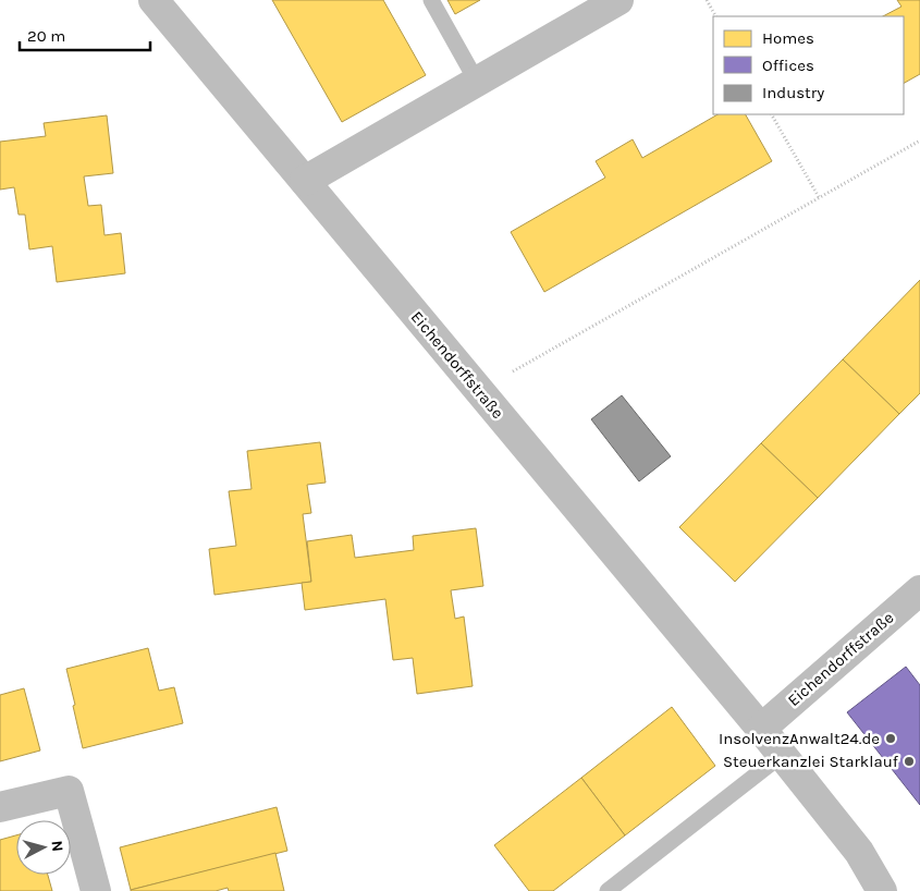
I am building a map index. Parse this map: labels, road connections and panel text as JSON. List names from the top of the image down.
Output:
{
  "streets": {
    "street": ["Eichendorffstraße"]
  },
  "places": ["InsolvenzAnwalt24.de", "Steuerkanzlei Starklauf"],
  "legend": ["Homes", "Offices", "Industry"],
  "scale_bar": "20 m",
  "north": "right"
}
